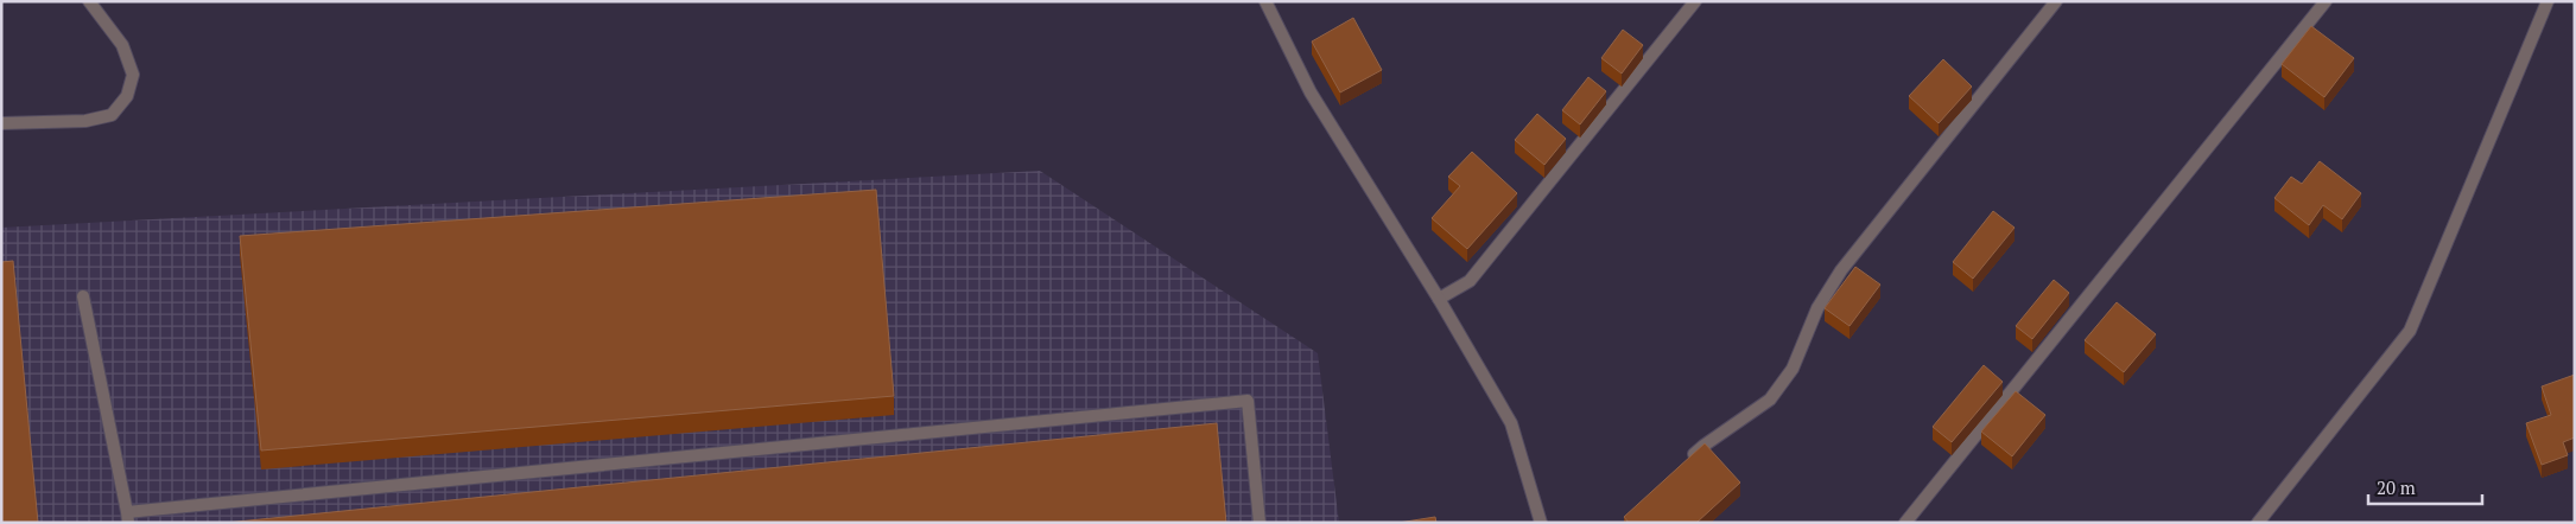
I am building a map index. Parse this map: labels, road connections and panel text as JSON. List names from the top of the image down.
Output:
{
  "scale_bar": "20 m"
}
